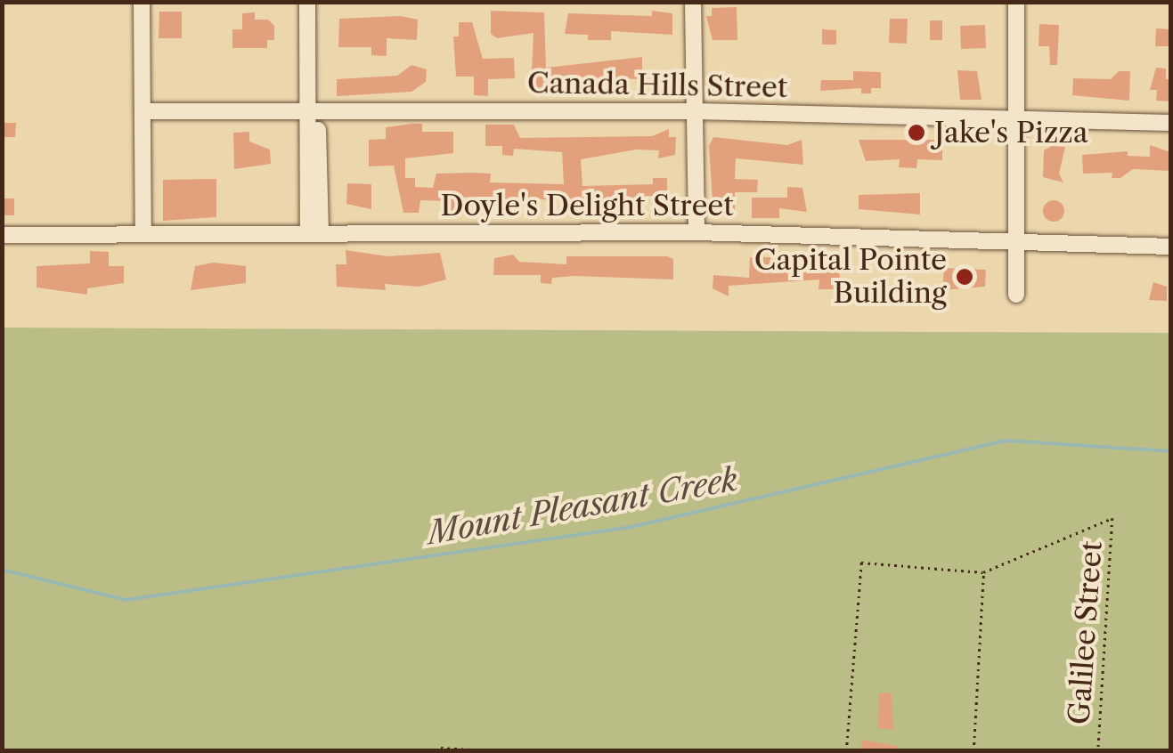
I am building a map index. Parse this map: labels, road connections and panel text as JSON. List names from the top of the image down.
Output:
{
  "streets": {
    "street": ["Canada Hills Street", "Doyle's Delight Street"],
    "path": ["Galilee Street"]
  },
  "water": ["Mount Pleasant Creek"],
  "places": ["Jake's Pizza", "Capital Pointe Building"]
}
